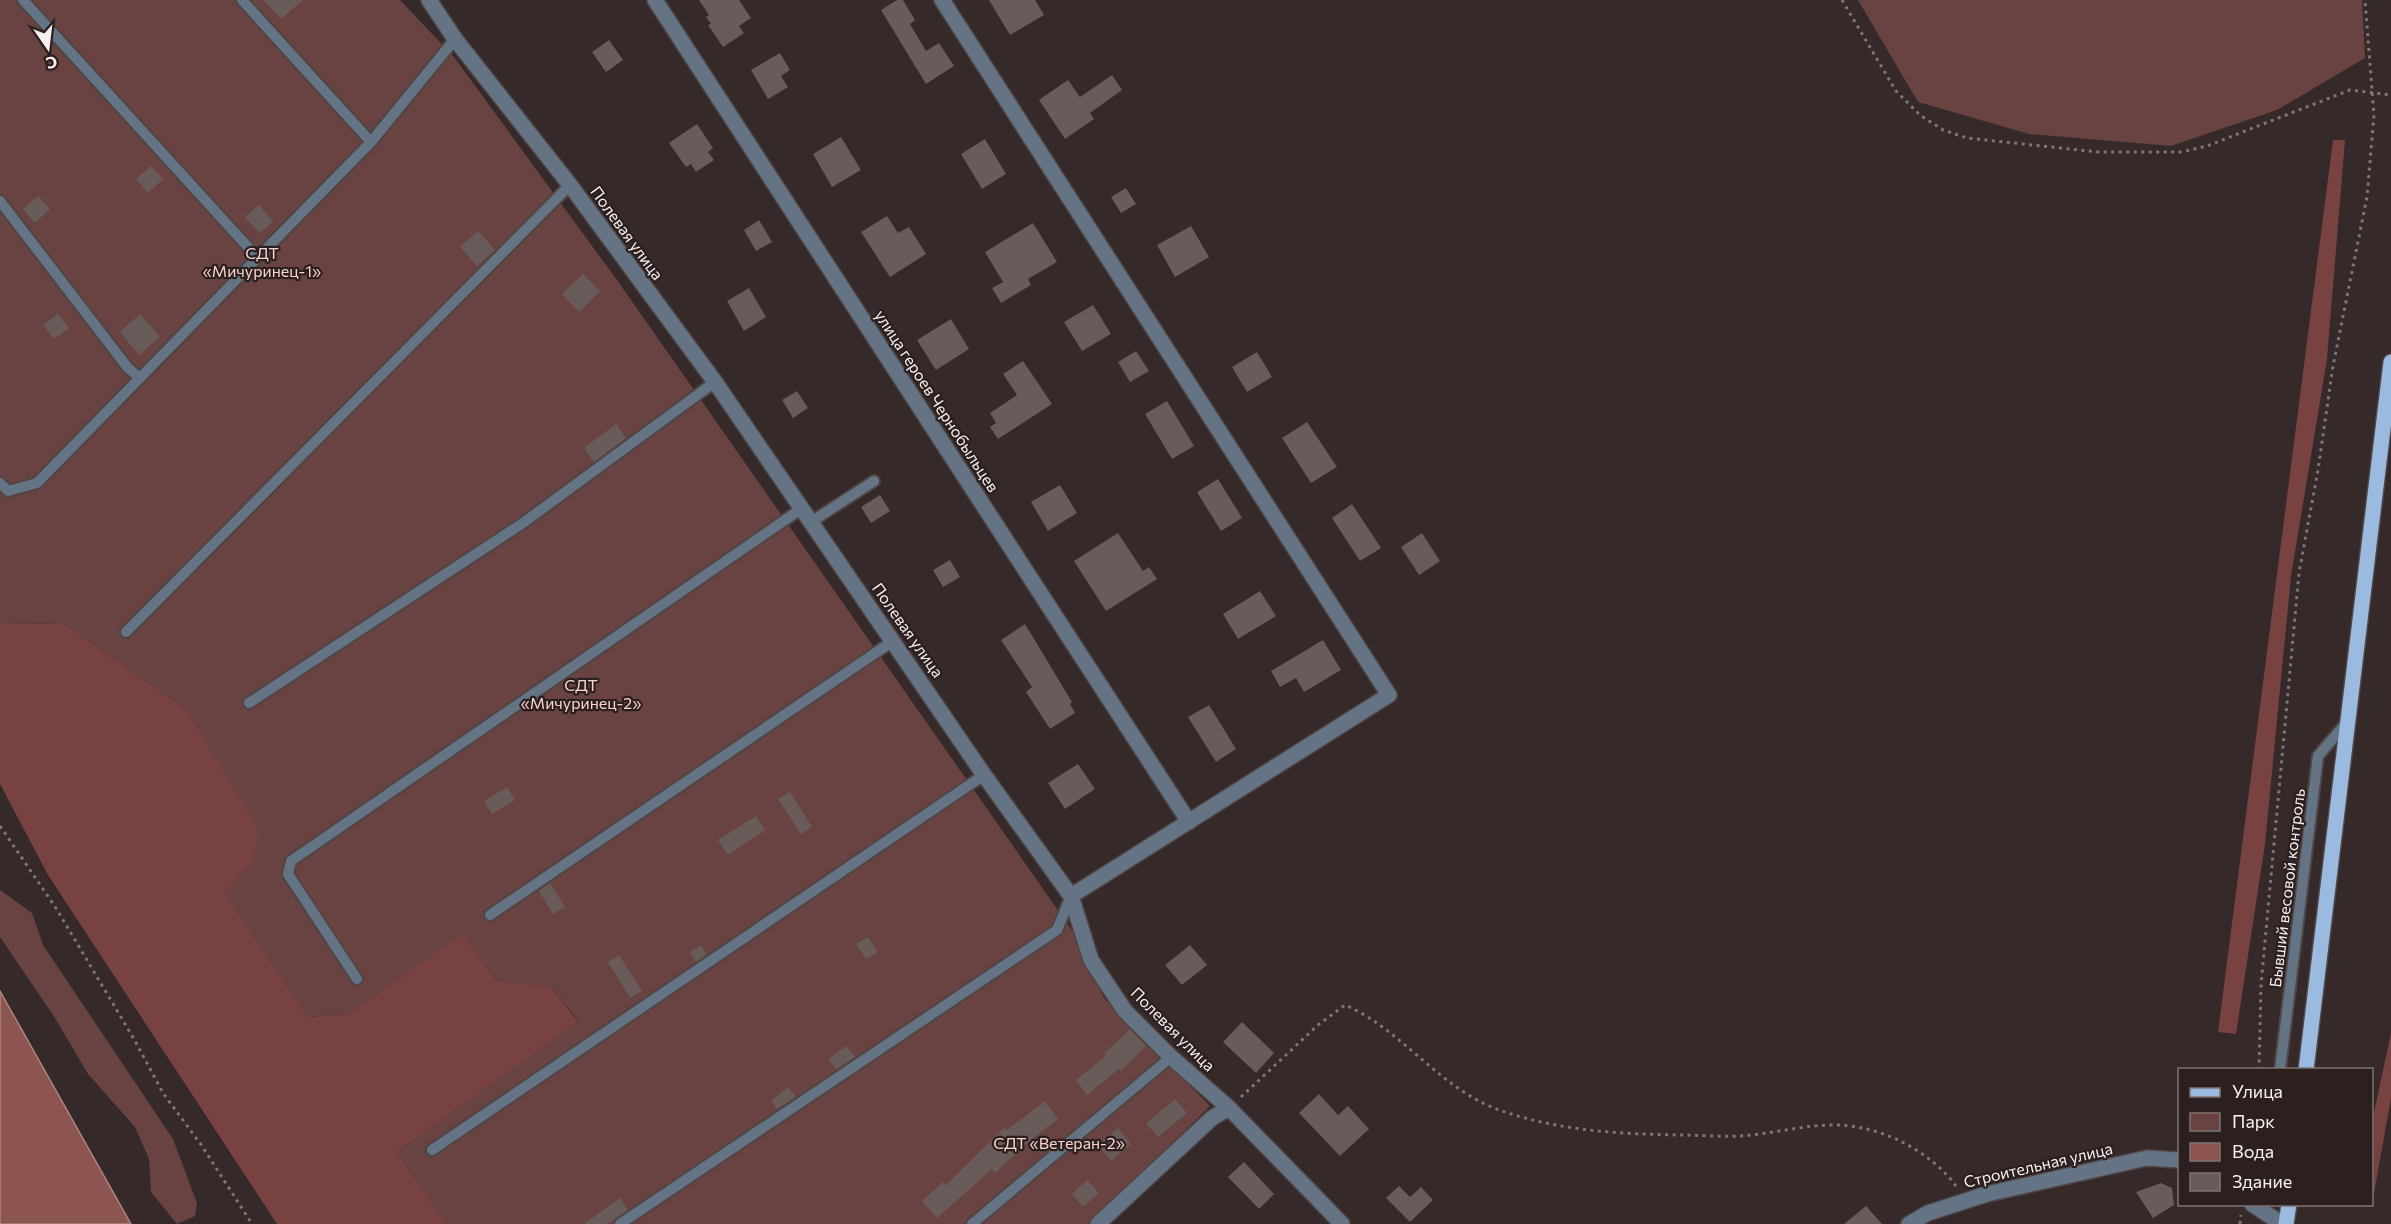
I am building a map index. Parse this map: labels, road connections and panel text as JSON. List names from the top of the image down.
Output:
{
  "streets": {
    "street": ["Полевая улица", "улица героев Чернобыльцев", "Строительная улица"],
    "lane": ["Бывший весовой контроль"]
  },
  "parks": ["СДТ «Мичуринец-1»", "СДТ «Мичуринец-2»", "СДТ «Ветеран-2»"],
  "legend": [
    "Улица",
    "Парк",
    "Вода",
    "Здание"
  ],
  "north": "bottom"
}
